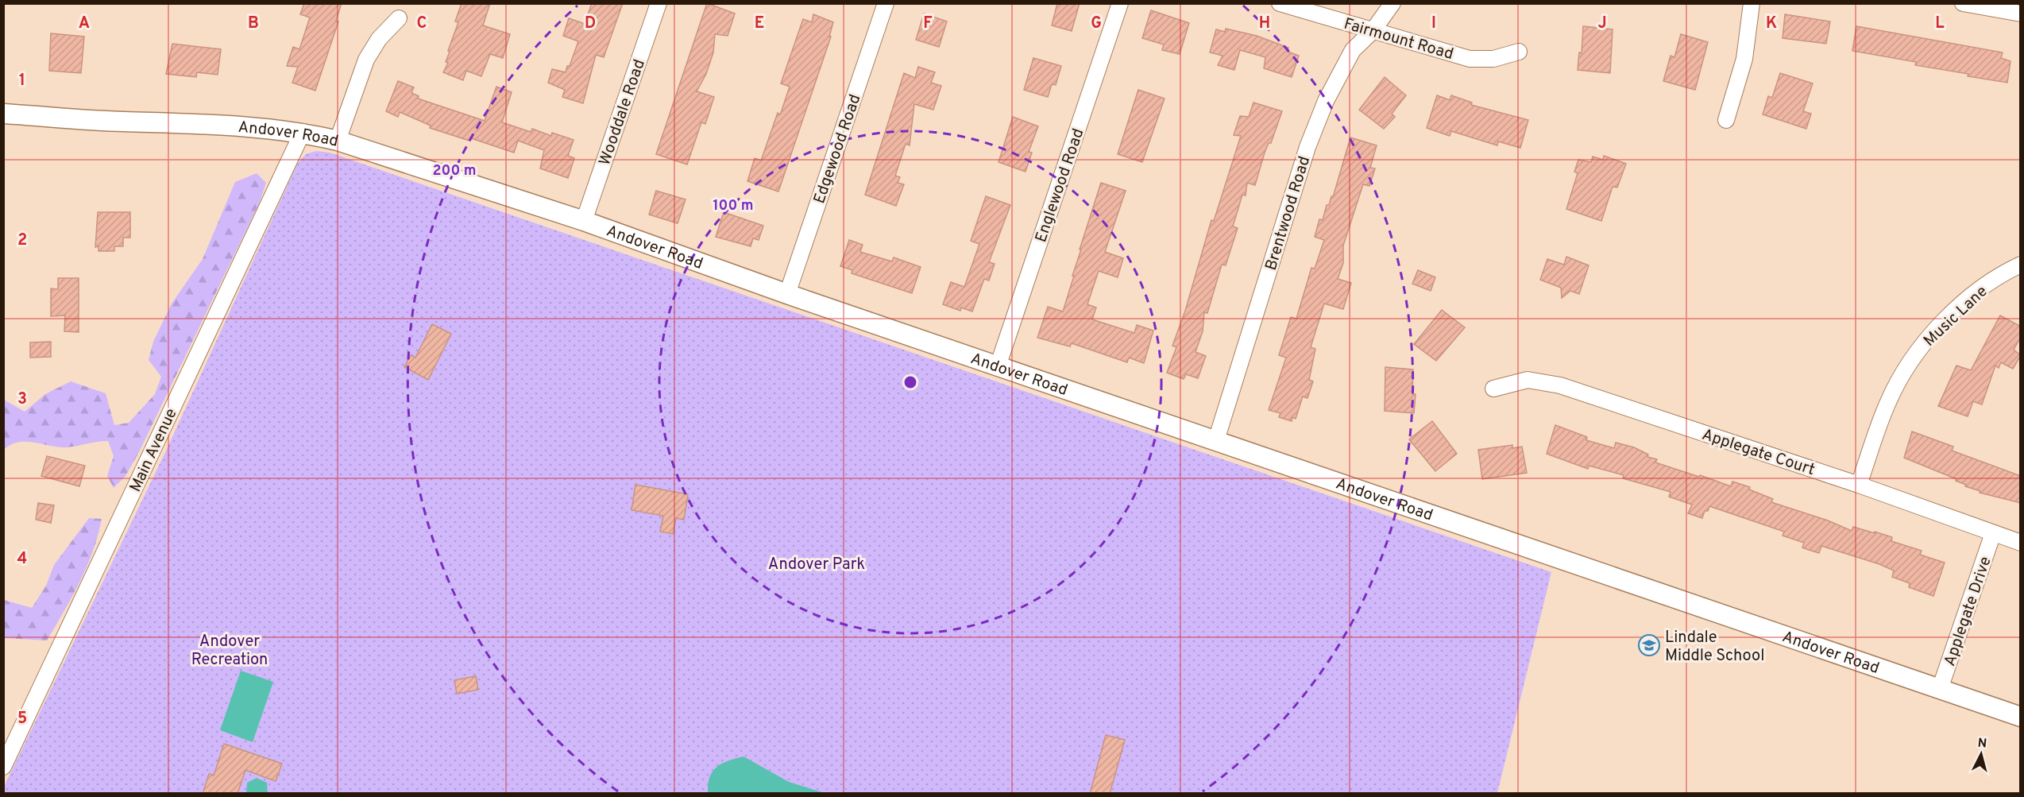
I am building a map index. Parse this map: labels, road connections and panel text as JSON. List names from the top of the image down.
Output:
{
  "streets": {
    "street": [
      "Fairmount Road",
      "Wooddale Road",
      "Andover Road",
      "Edgewood Road",
      "Englewood Road",
      "Brentwood Road",
      "Music Lane",
      "Main Avenue",
      "Applegate Court",
      "Applegate Drive"
    ]
  },
  "crossings": [
    ["Fairmount Road", "Brentwood Road"],
    ["Wooddale Road", "Andover Road"],
    ["Andover Road", "Edgewood Road"],
    ["Andover Road", "Englewood Road"],
    ["Andover Road", "Brentwood Road"],
    ["Andover Road", "Main Avenue"],
    ["Andover Road", "Applegate Drive"],
    ["Music Lane", "Applegate Court"],
    ["Applegate Court", "Applegate Drive"]
  ],
  "parks": ["Andover Park", "Andover Recreation"],
  "places": {
    "school or university": ["Lindale Middle School"]
  },
  "north": "top",
  "grid": {
    "columns": [
      "A",
      "B",
      "C",
      "D",
      "E",
      "F",
      "G",
      "H",
      "I",
      "J",
      "K",
      "L"
    ],
    "rows": [
      "1",
      "2",
      "3",
      "4",
      "5"
    ]
  },
  "rings": ["200 m", "100 m"]
}
